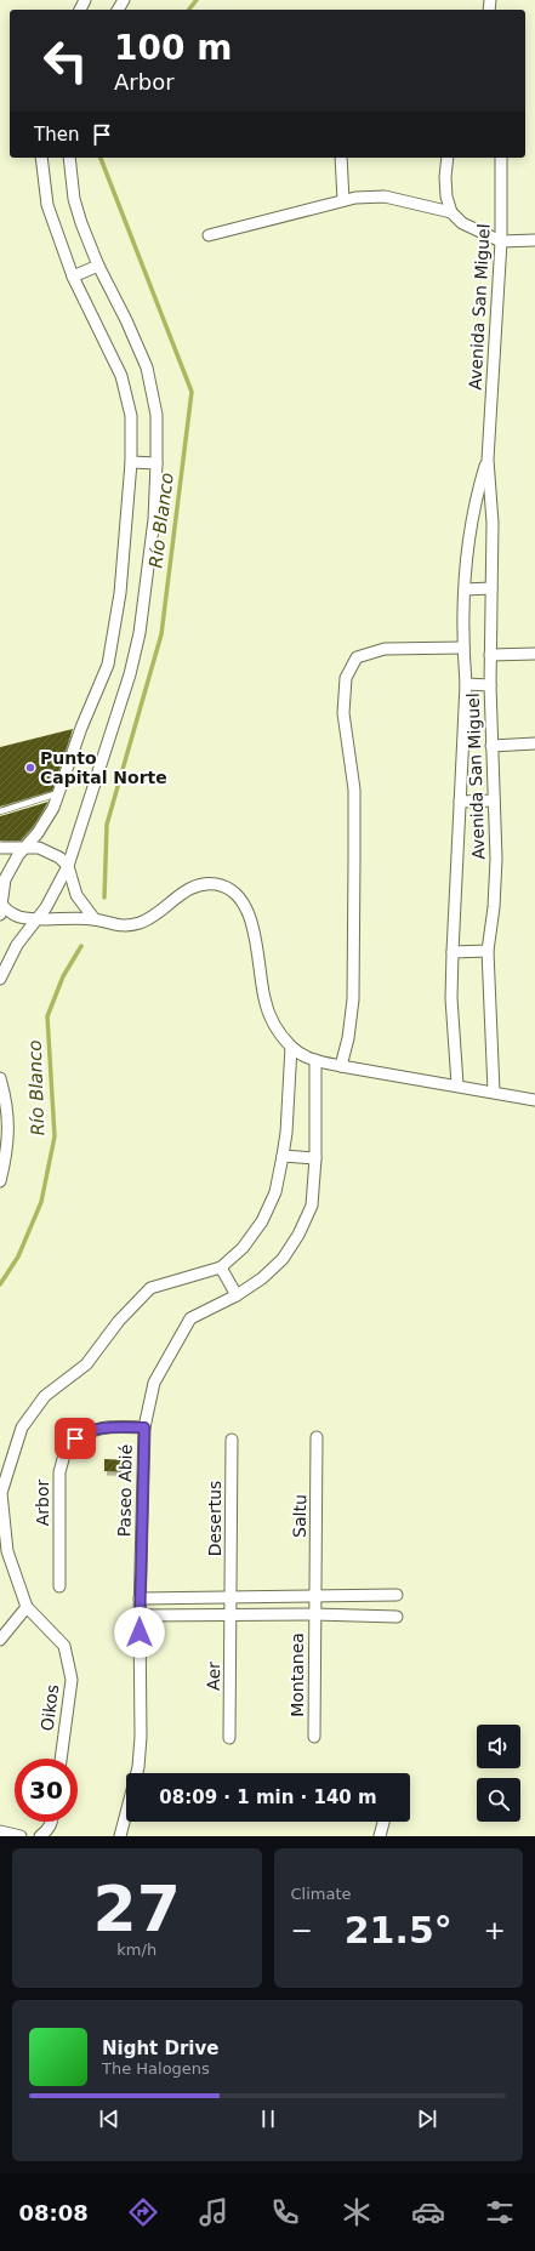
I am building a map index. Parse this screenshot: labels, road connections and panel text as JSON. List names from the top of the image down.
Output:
{
  "streets": {
    "street": [
      "Avenida San Miguel",
      "Paseo Abié",
      "Arbor",
      "Saltu",
      "Desertus",
      "Montanea",
      "Aer",
      "Oikos"
    ]
  },
  "crossings": [
    ["Paseo Abié", "Arbor"],
    ["Saltu", "Montanea"],
    ["Desertus", "Aer"]
  ],
  "water": ["Río Blanco"],
  "places": ["Punto Capital Norte"],
  "page": {
    "turn": ["100 m", "Arbor"],
    "then": "Then",
    "limit": "30",
    "trip": "08:09 · 1 min · 140 m",
    "tile": [
      ["27", "km/h"],
      "Climate"
    ],
    "heat": ["−", "21.5°", "+"],
    "song": ["Night Drive", "The Halogens"],
    "tabs": "08:08"
  }
}
